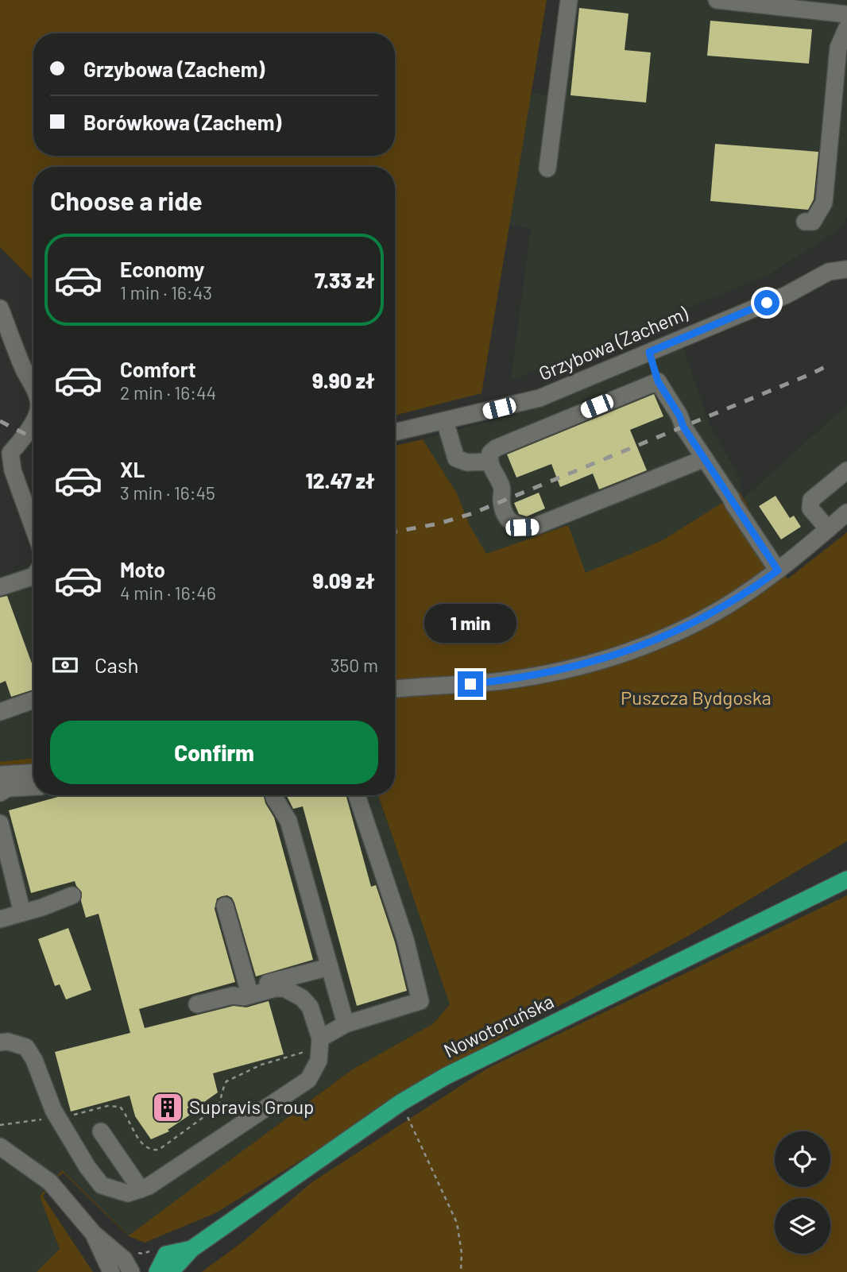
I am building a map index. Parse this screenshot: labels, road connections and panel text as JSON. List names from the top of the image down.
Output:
{
  "streets": {
    "main road": ["Nowotoruńska"],
    "lane": ["Grzybowa (Zachem)"]
  },
  "parks": ["Puszcza Bydgoska"],
  "places": {
    "building": ["Supravis Group"]
  },
  "page": {
    "banner": ["Grzybowa (Zachem)", "Borówkowa (Zachem)"],
    "heading": "Choose a ride",
    "list": [
      {
        "name": "Economy",
        "note": "1 min · 16:43",
        "value": "7.33 zł"
      },
      {
        "name": "Comfort",
        "note": "2 min · 16:44",
        "value": "9.90 zł"
      },
      {
        "name": "XL",
        "note": "3 min · 16:45",
        "value": "12.47 zł"
      },
      {
        "name": "Moto",
        "note": "4 min · 16:46",
        "value": "9.09 zł"
      }
    ],
    "bubble": "1 min",
    "pay": ["Cash", "350 m"],
    "buttons": "Confirm"
  }
}
